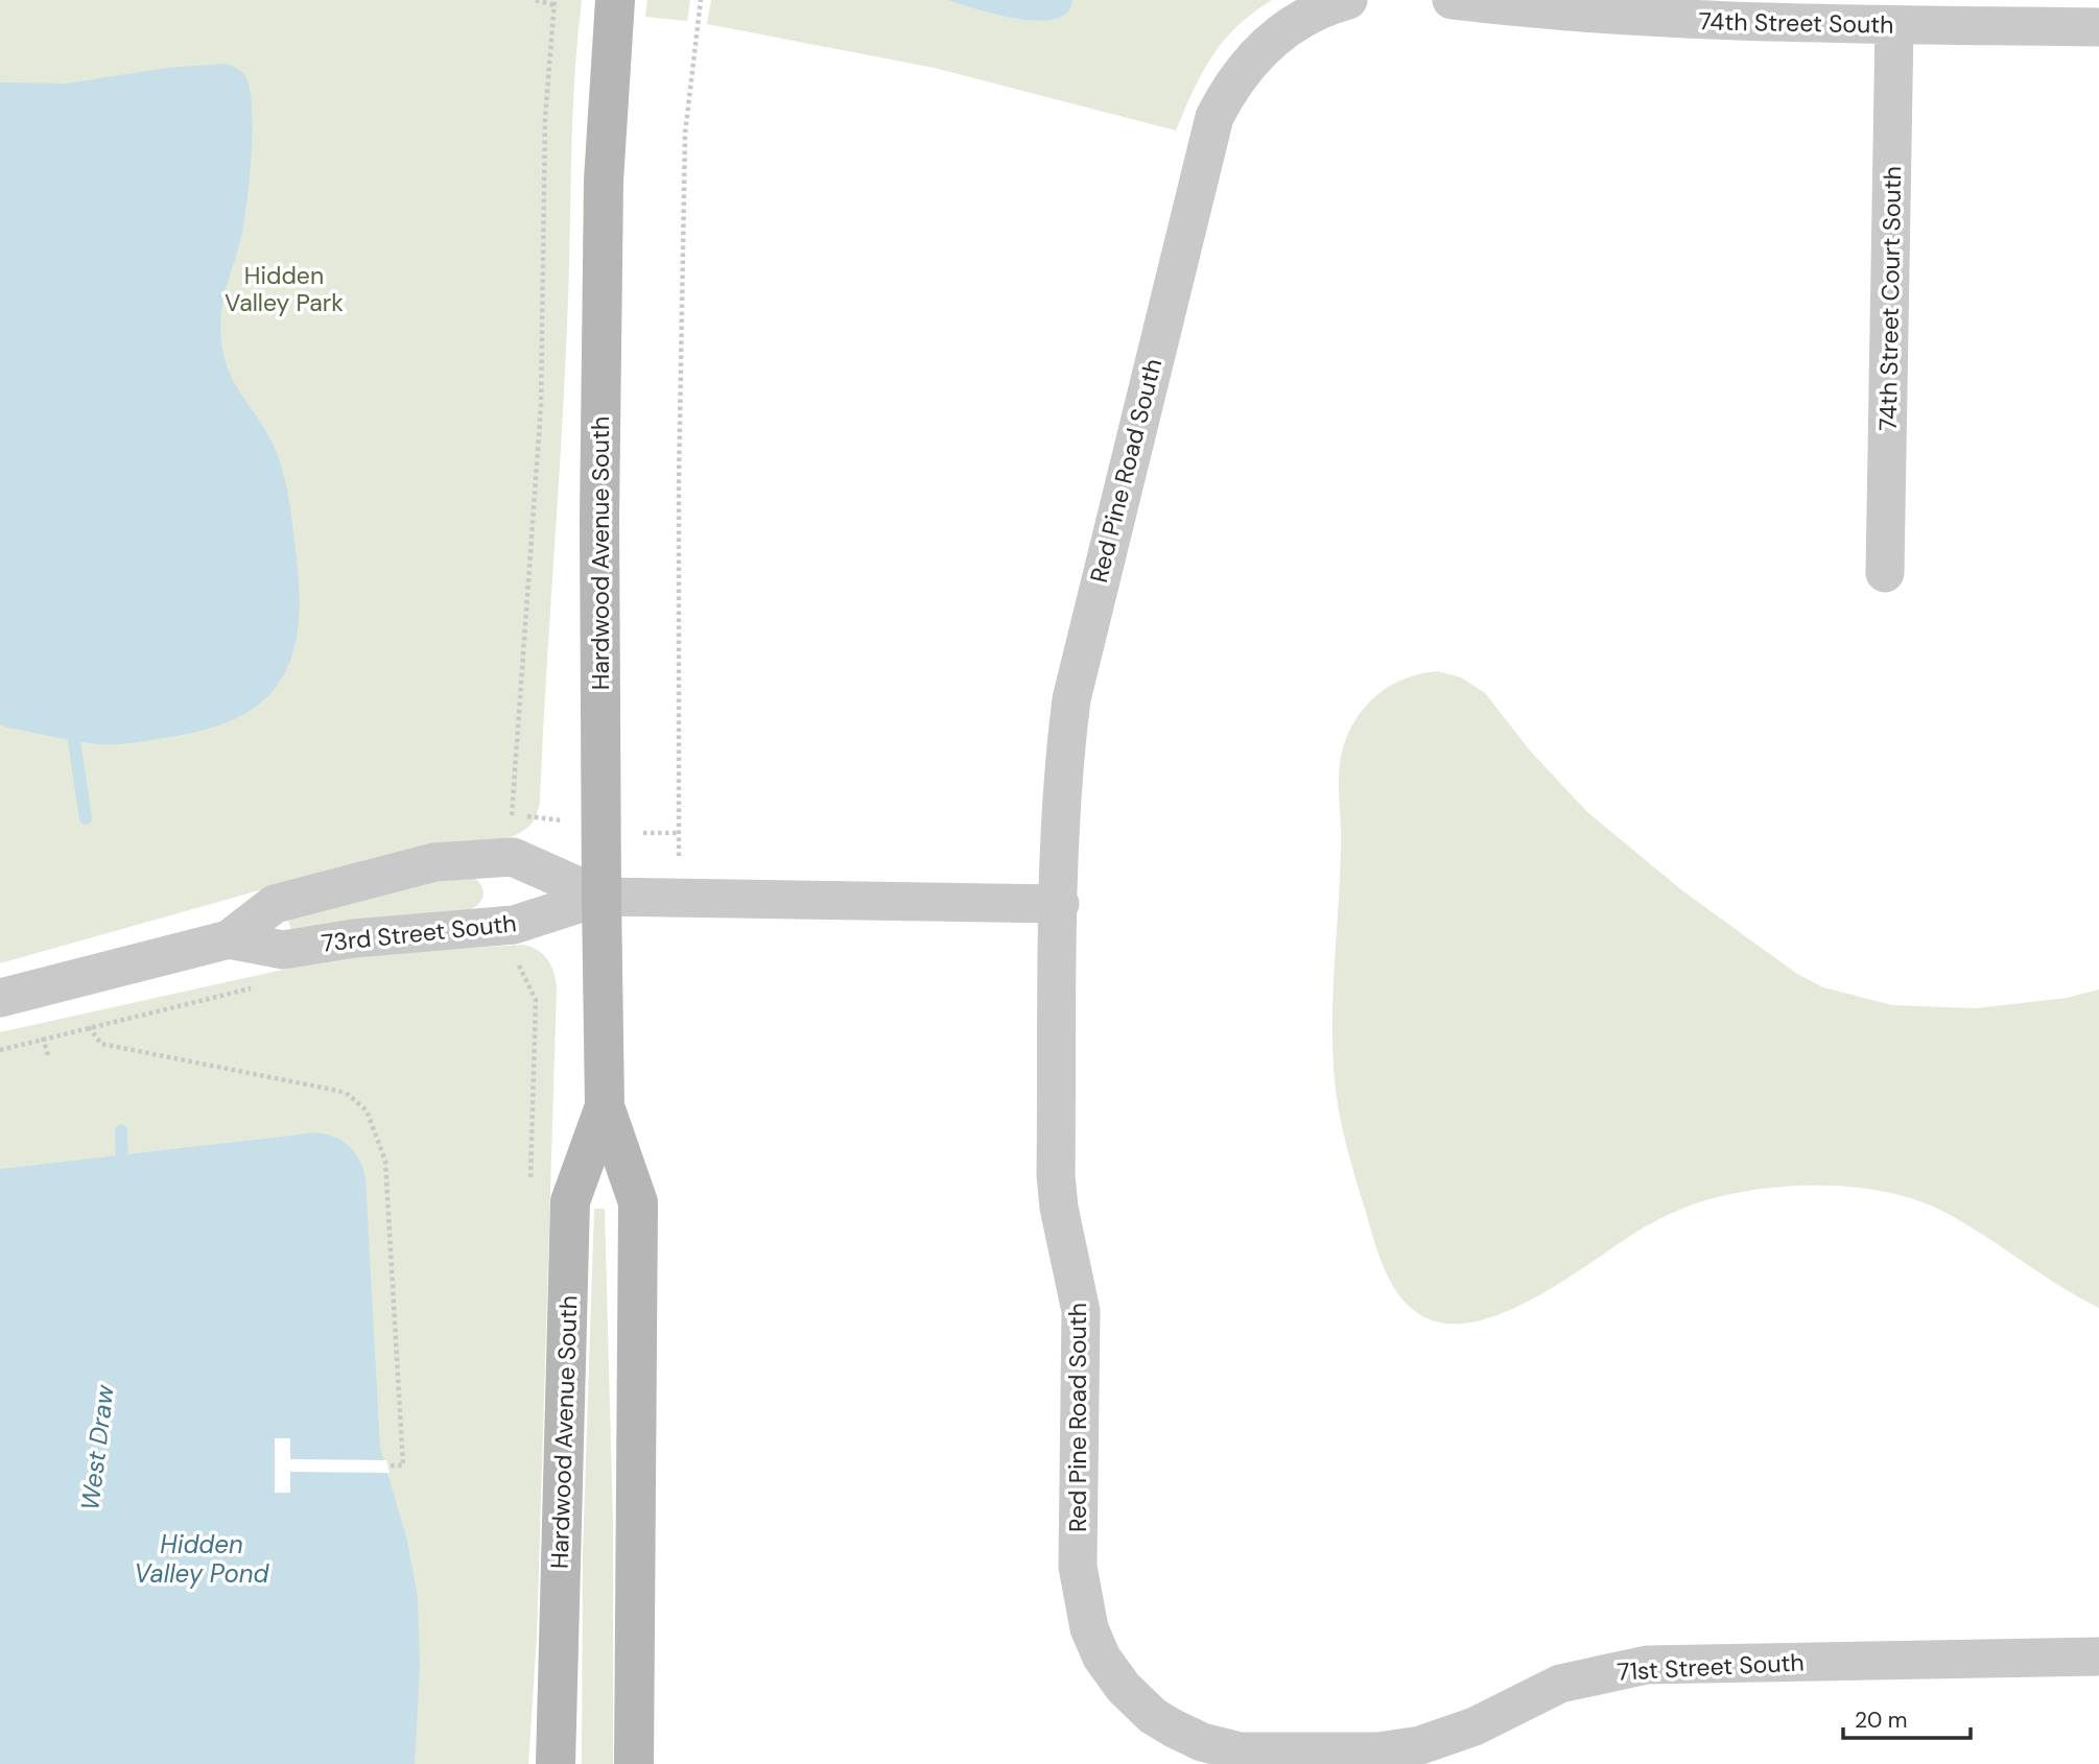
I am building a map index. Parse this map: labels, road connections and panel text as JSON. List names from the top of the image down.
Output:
{
  "streets": {
    "street": [
      "74th Street South",
      "74th Street Court South",
      "Red Pine Road South",
      "Hardwood Avenue South",
      "73rd Street South",
      "71st Street South"
    ]
  },
  "crossings": [
    ["74th Street South", "74th Street Court South"],
    ["Red Pine Road South", "71st Street South"],
    ["Hardwood Avenue South", "73rd Street South"]
  ],
  "water": ["West Draw", "Hidden Valley Pond"],
  "parks": ["Hidden Valley Park"],
  "scale_bar": "20 m"
}
